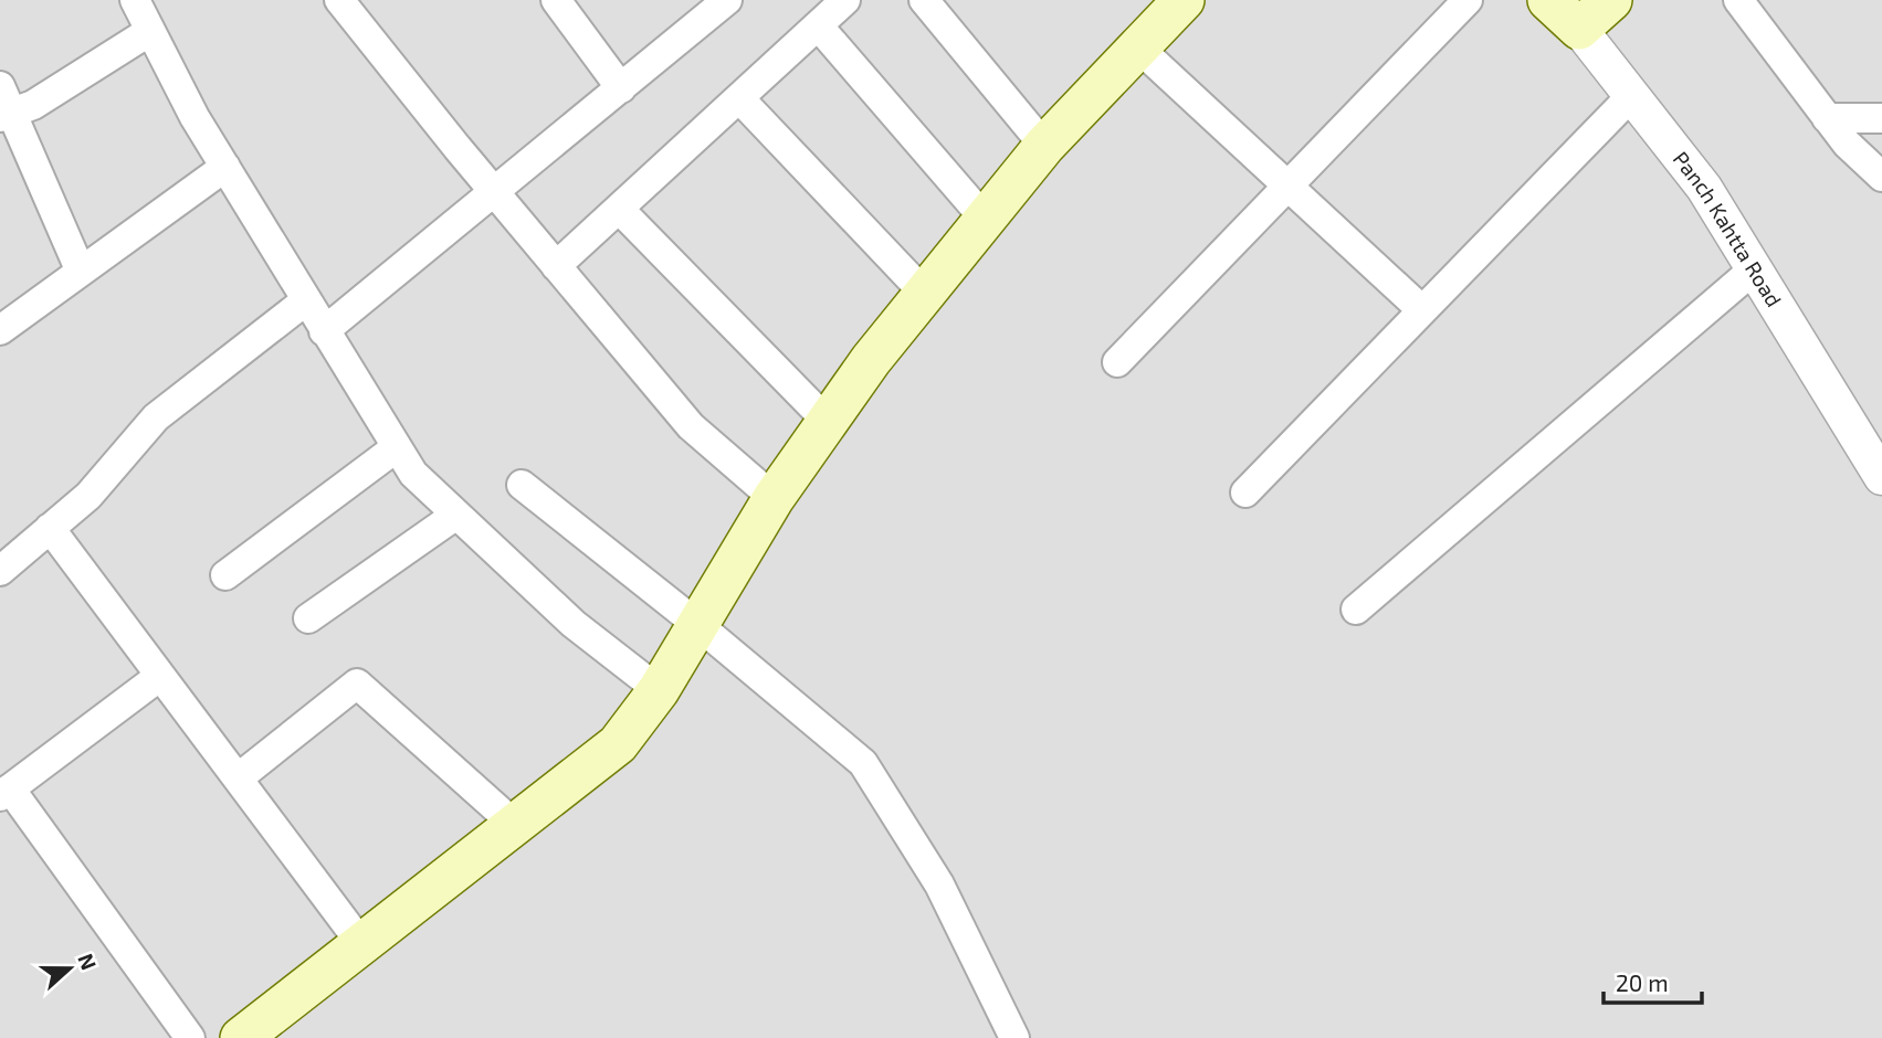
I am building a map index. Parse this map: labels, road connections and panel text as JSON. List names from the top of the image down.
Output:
{
  "streets": {
    "main road": ["Panch Kahtta Road"]
  },
  "scale_bar": "20 m",
  "north": "right"
}
